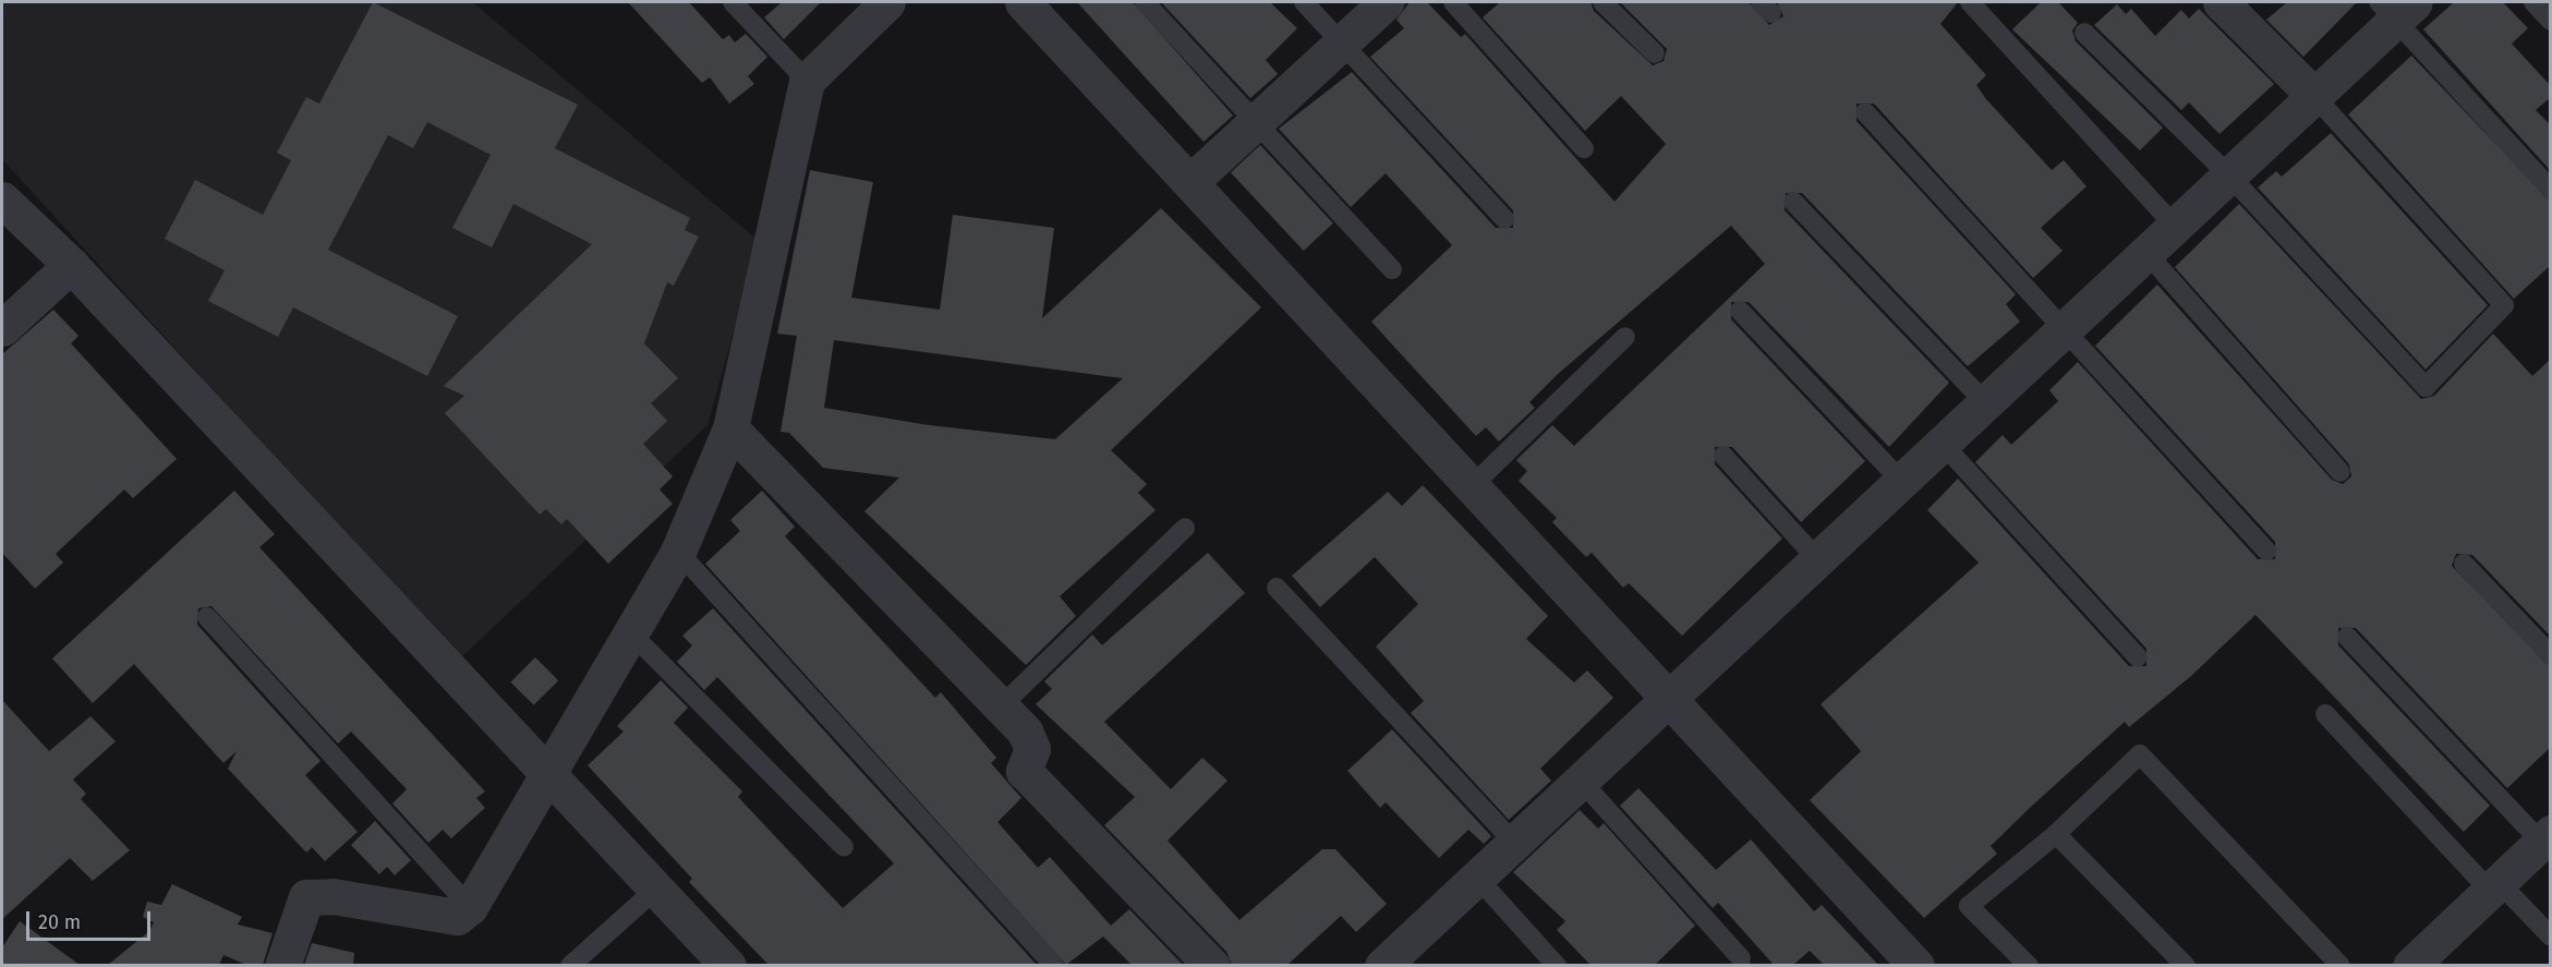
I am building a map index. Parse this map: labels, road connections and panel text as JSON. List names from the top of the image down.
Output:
{
  "scale_bar": "20 m"
}
